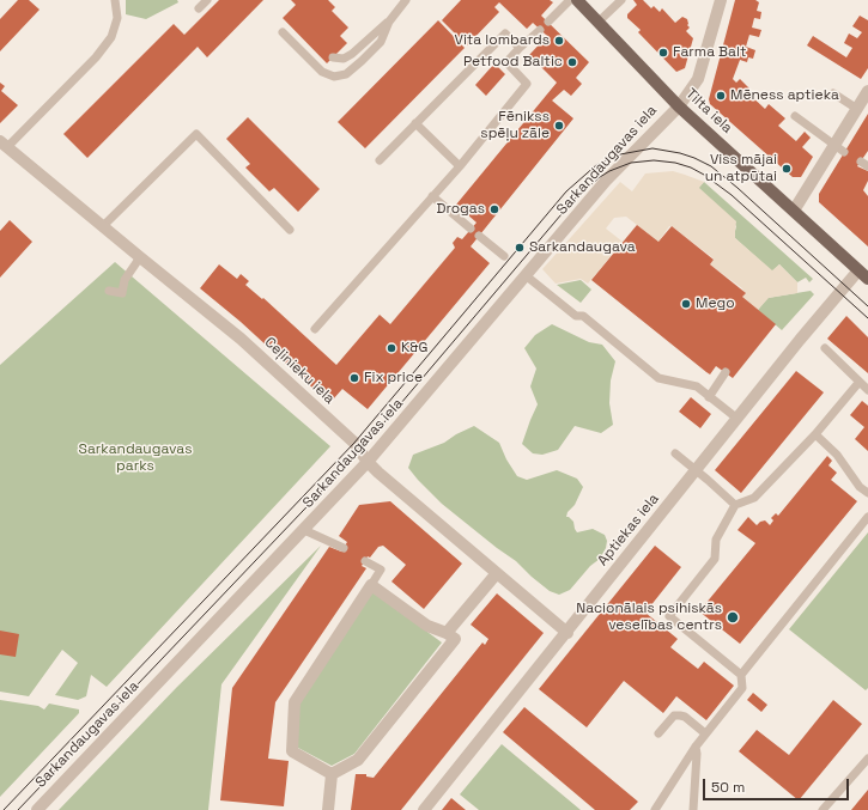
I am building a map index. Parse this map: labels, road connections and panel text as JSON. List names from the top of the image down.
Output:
{
  "streets": {
    "main road": ["Tilta iela"],
    "street": ["Sarkandaugavas iela", "Ceļinieku iela", "Aptiekas iela"]
  },
  "crossings": [
    ["Tilta iela", "Sarkandaugavas iela"],
    ["Tilta iela", "Aptiekas iela"],
    ["Sarkandaugavas iela", "Ceļinieku iela"],
    ["Ceļinieku iela", "Aptiekas iela"]
  ],
  "parks": ["Sarkandaugavas parks"],
  "places": [
    "Vita lombards",
    "Farma Balt",
    "Petfood Baltic",
    "Mēness aptieka",
    "Fēnikss spēļu zāle",
    "Viss mājai un atpūtai",
    "Drogas",
    "Sarkandaugava",
    "Mego",
    "K&G",
    "Fix price",
    "Nacionālais psihiskās veselības centrs"
  ],
  "scale_bar": "50 m"
}
